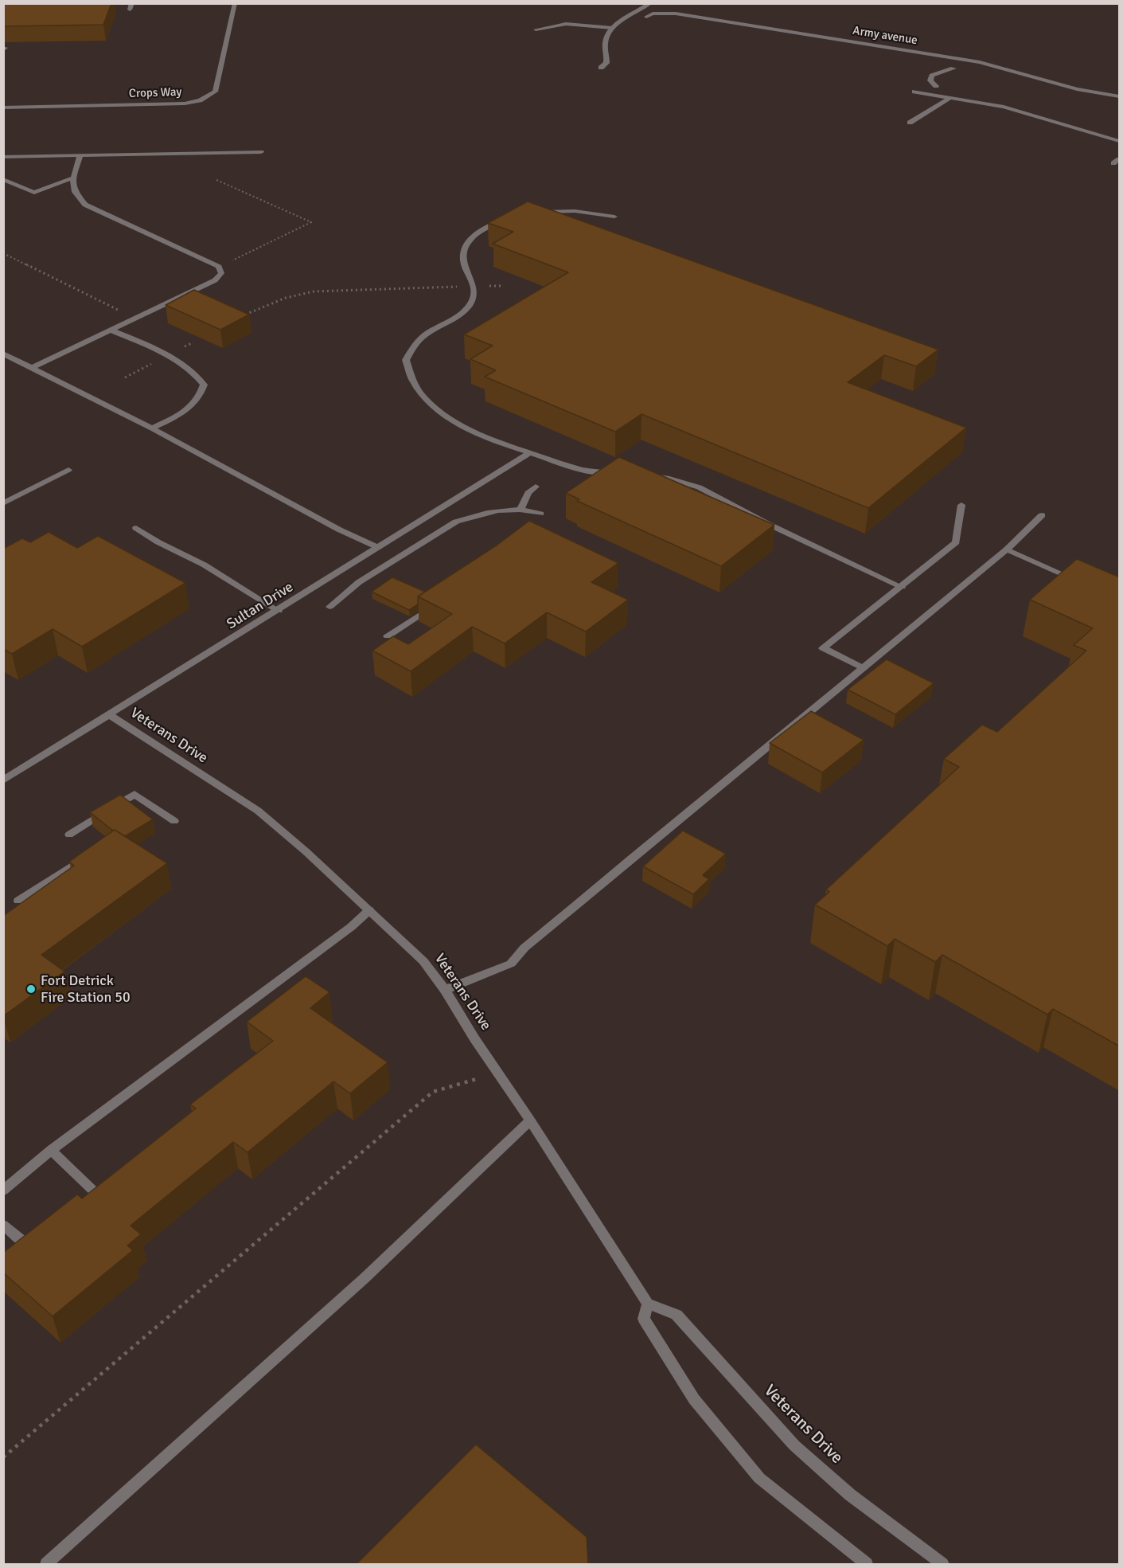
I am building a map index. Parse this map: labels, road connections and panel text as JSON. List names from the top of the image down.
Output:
{
  "streets": {
    "street": [
      "Army avenue",
      "Crops Way",
      "Sultan Drive",
      "Veterans Drive"
    ]
  },
  "crossings": [
    ["Sultan Drive", "Veterans Drive"]
  ],
  "places": ["Fort Detrick Fire Station 50"]
}
